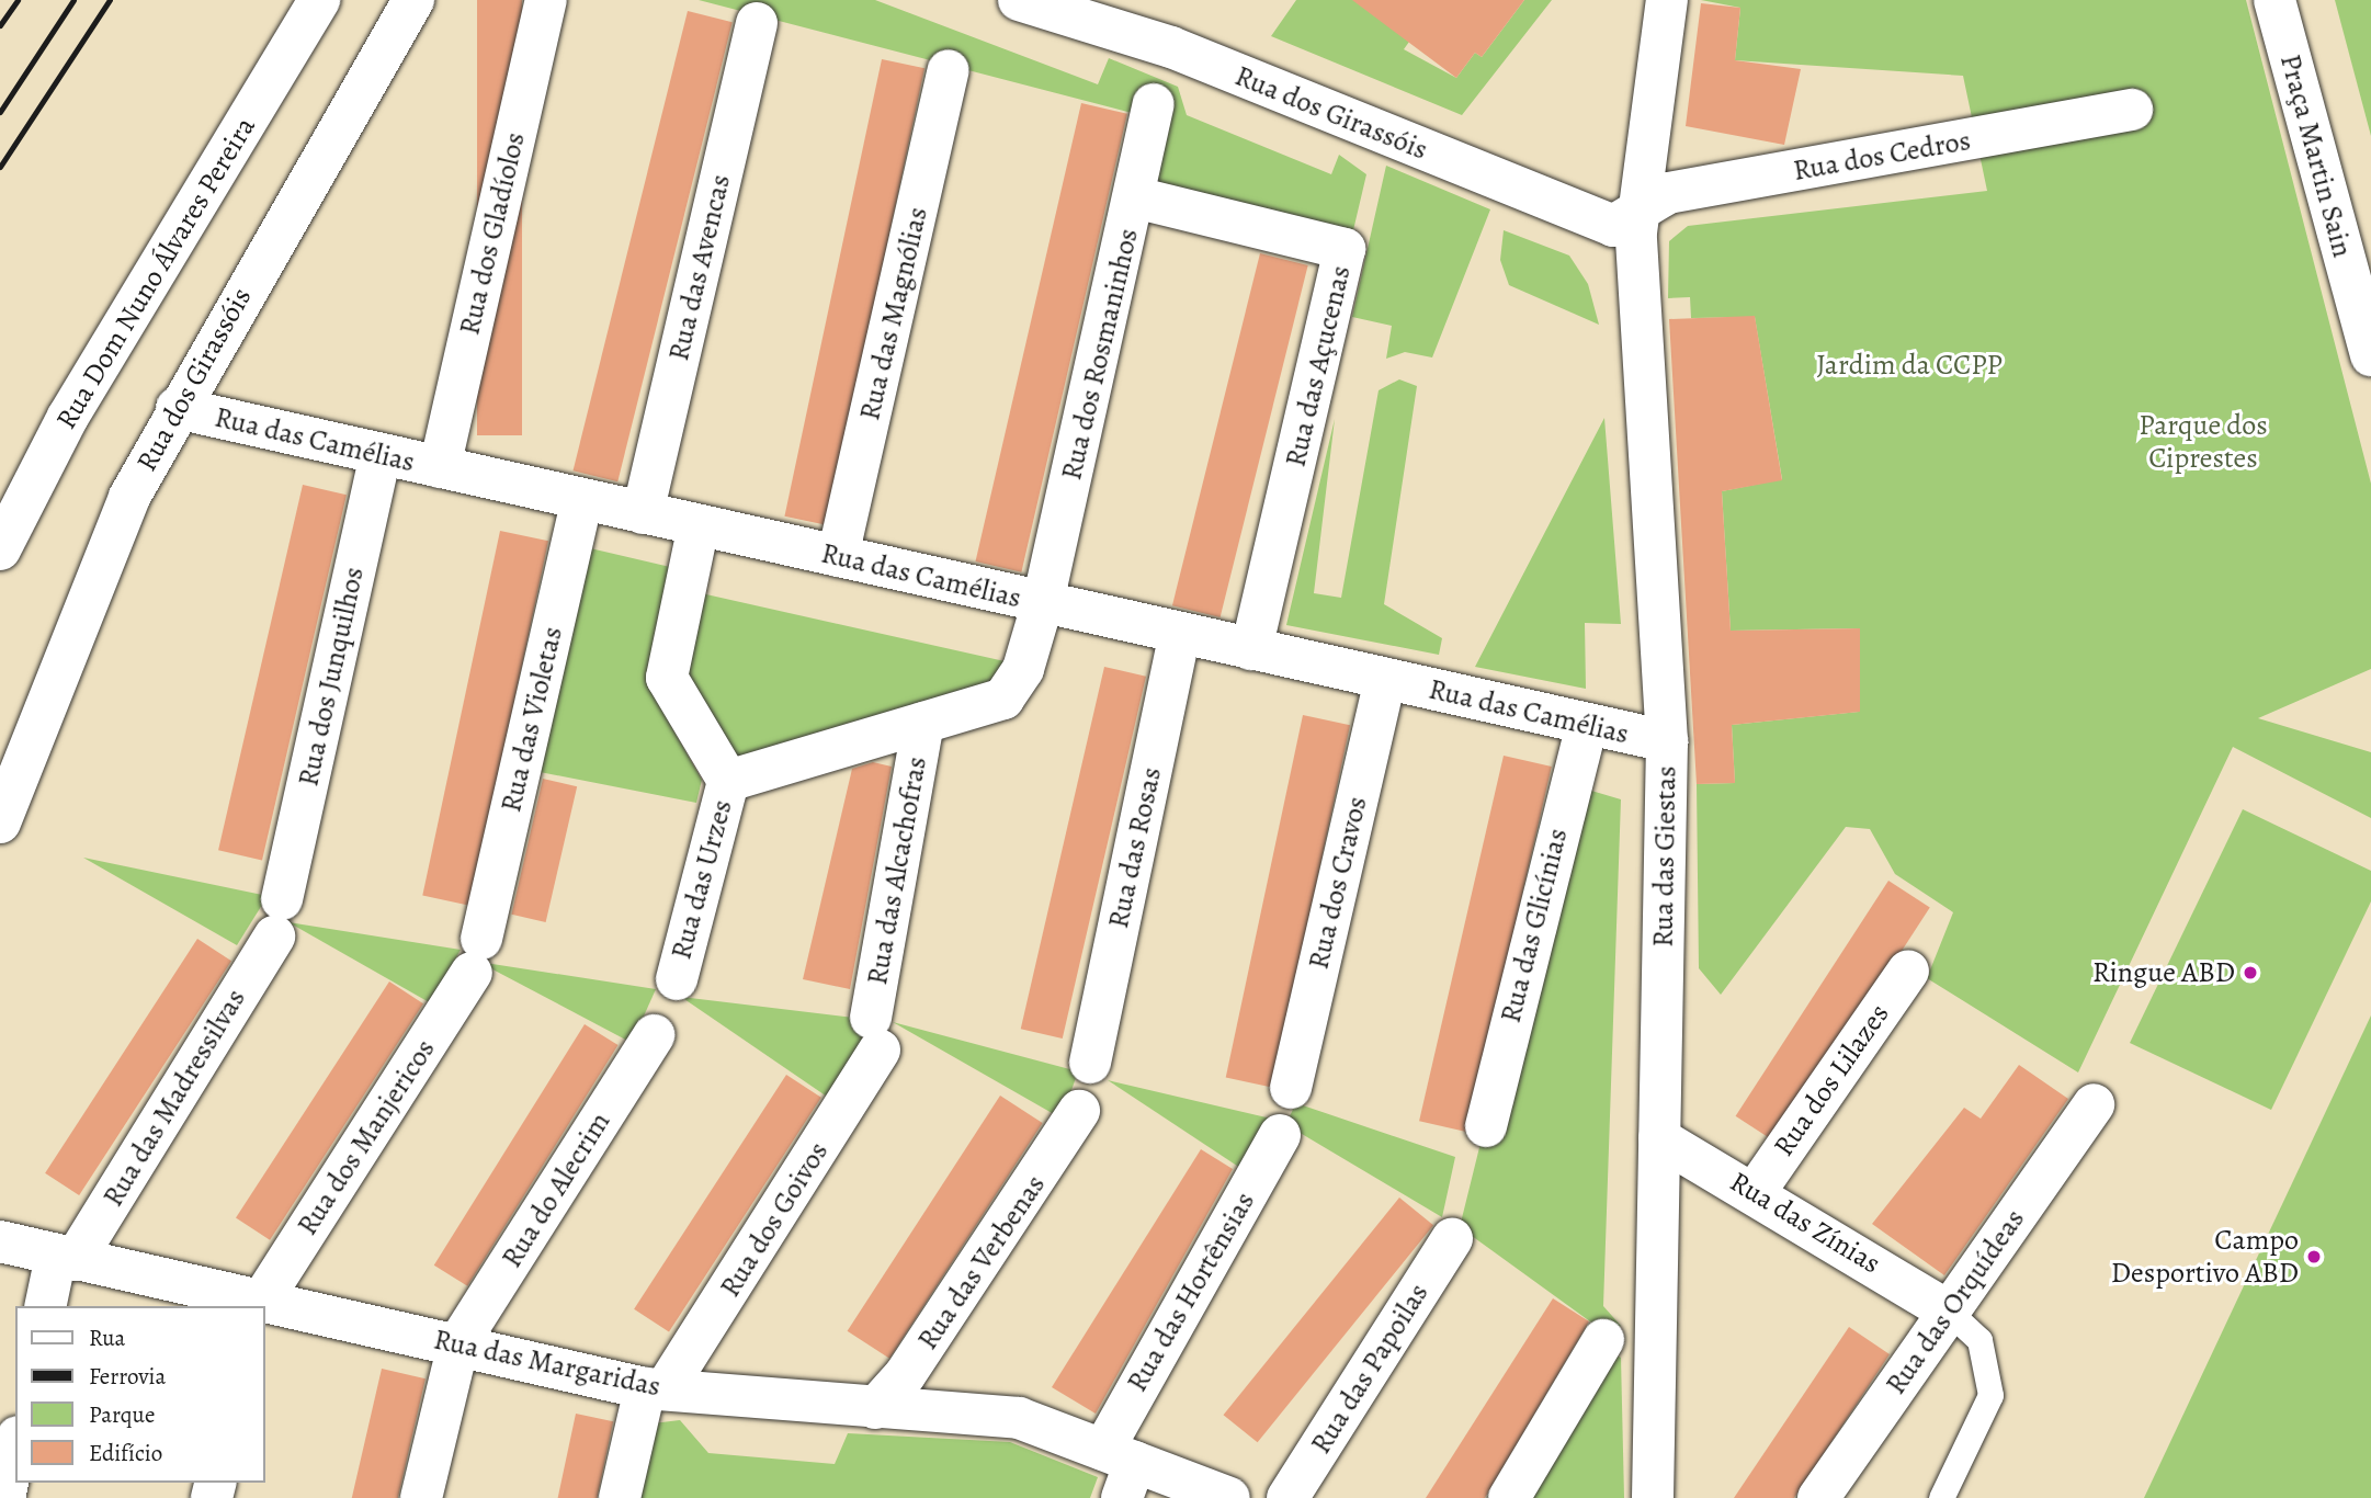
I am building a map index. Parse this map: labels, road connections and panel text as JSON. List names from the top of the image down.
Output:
{
  "streets": {
    "street": [
      "Rua dos Girassóis",
      "Rua dos Cedros",
      "Praça Martin Sain",
      "Rua dos Gladíolos",
      "Rua das Avencas",
      "Rua Dom Nuno Álvares Pereira",
      "Rua das Magnólias",
      "Rua dos Rosmaninhos",
      "Rua das Açucenas",
      "Rua das Camélias",
      "Rua dos Junquilhos",
      "Rua das Violetas",
      "Rua das Rosas",
      "Rua das Giestas",
      "Rua das Alcachofras",
      "Rua das Urzes",
      "Rua dos Cravos",
      "Rua das Glicínias",
      "Rua dos Lilazes",
      "Rua das Madressilvas",
      "Rua dos Manjericos",
      "Rua do Alecrim",
      "Rua dos Goivos",
      "Rua das Zínias",
      "Rua das Verbenas",
      "Rua das Hortênsias",
      "Rua das Orquídeas",
      "Rua das Margaridas",
      "Rua das Papoilas"
    ]
  },
  "crossings": [
    ["Rua dos Girassóis", "Rua dos Cedros"],
    ["Rua dos Girassóis", "Rua das Camélias"],
    ["Rua dos Girassóis", "Rua das Giestas"],
    ["Rua dos Cedros", "Rua das Giestas"],
    ["Rua dos Gladíolos", "Rua das Camélias"],
    ["Rua das Avencas", "Rua das Camélias"],
    ["Rua das Magnólias", "Rua das Camélias"],
    ["Rua dos Rosmaninhos", "Rua das Açucenas"],
    ["Rua dos Rosmaninhos", "Rua das Camélias"],
    ["Rua dos Rosmaninhos", "Rua das Alcachofras"],
    ["Rua dos Rosmaninhos", "Rua das Urzes"],
    ["Rua das Açucenas", "Rua das Camélias"],
    ["Rua das Camélias", "Rua dos Junquilhos"],
    ["Rua das Camélias", "Rua das Violetas"],
    ["Rua das Camélias", "Rua das Rosas"],
    ["Rua das Camélias", "Rua das Giestas"],
    ["Rua das Camélias", "Rua dos Cravos"],
    ["Rua das Camélias", "Rua das Glicínias"],
    ["Rua dos Junquilhos", "Rua das Madressilvas"],
    ["Rua das Violetas", "Rua dos Manjericos"],
    ["Rua das Giestas", "Rua das Zínias"],
    ["Rua das Alcachofras", "Rua dos Goivos"],
    ["Rua dos Lilazes", "Rua das Zínias"],
    ["Rua das Madressilvas", "Rua das Margaridas"],
    ["Rua dos Manjericos", "Rua das Margaridas"],
    ["Rua do Alecrim", "Rua das Margaridas"],
    ["Rua dos Goivos", "Rua das Margaridas"],
    ["Rua das Zínias", "Rua das Orquídeas"],
    ["Rua das Verbenas", "Rua das Margaridas"],
    ["Rua das Hortênsias", "Rua das Margaridas"]
  ],
  "parks": ["Jardim da CCPP", "Parque dos Ciprestes"],
  "places": ["Ringue ABD", "Campo Desportivo ABD"],
  "legend": [
    "Rua",
    "Ferrovia",
    "Parque",
    "Edifício"
  ]
}
